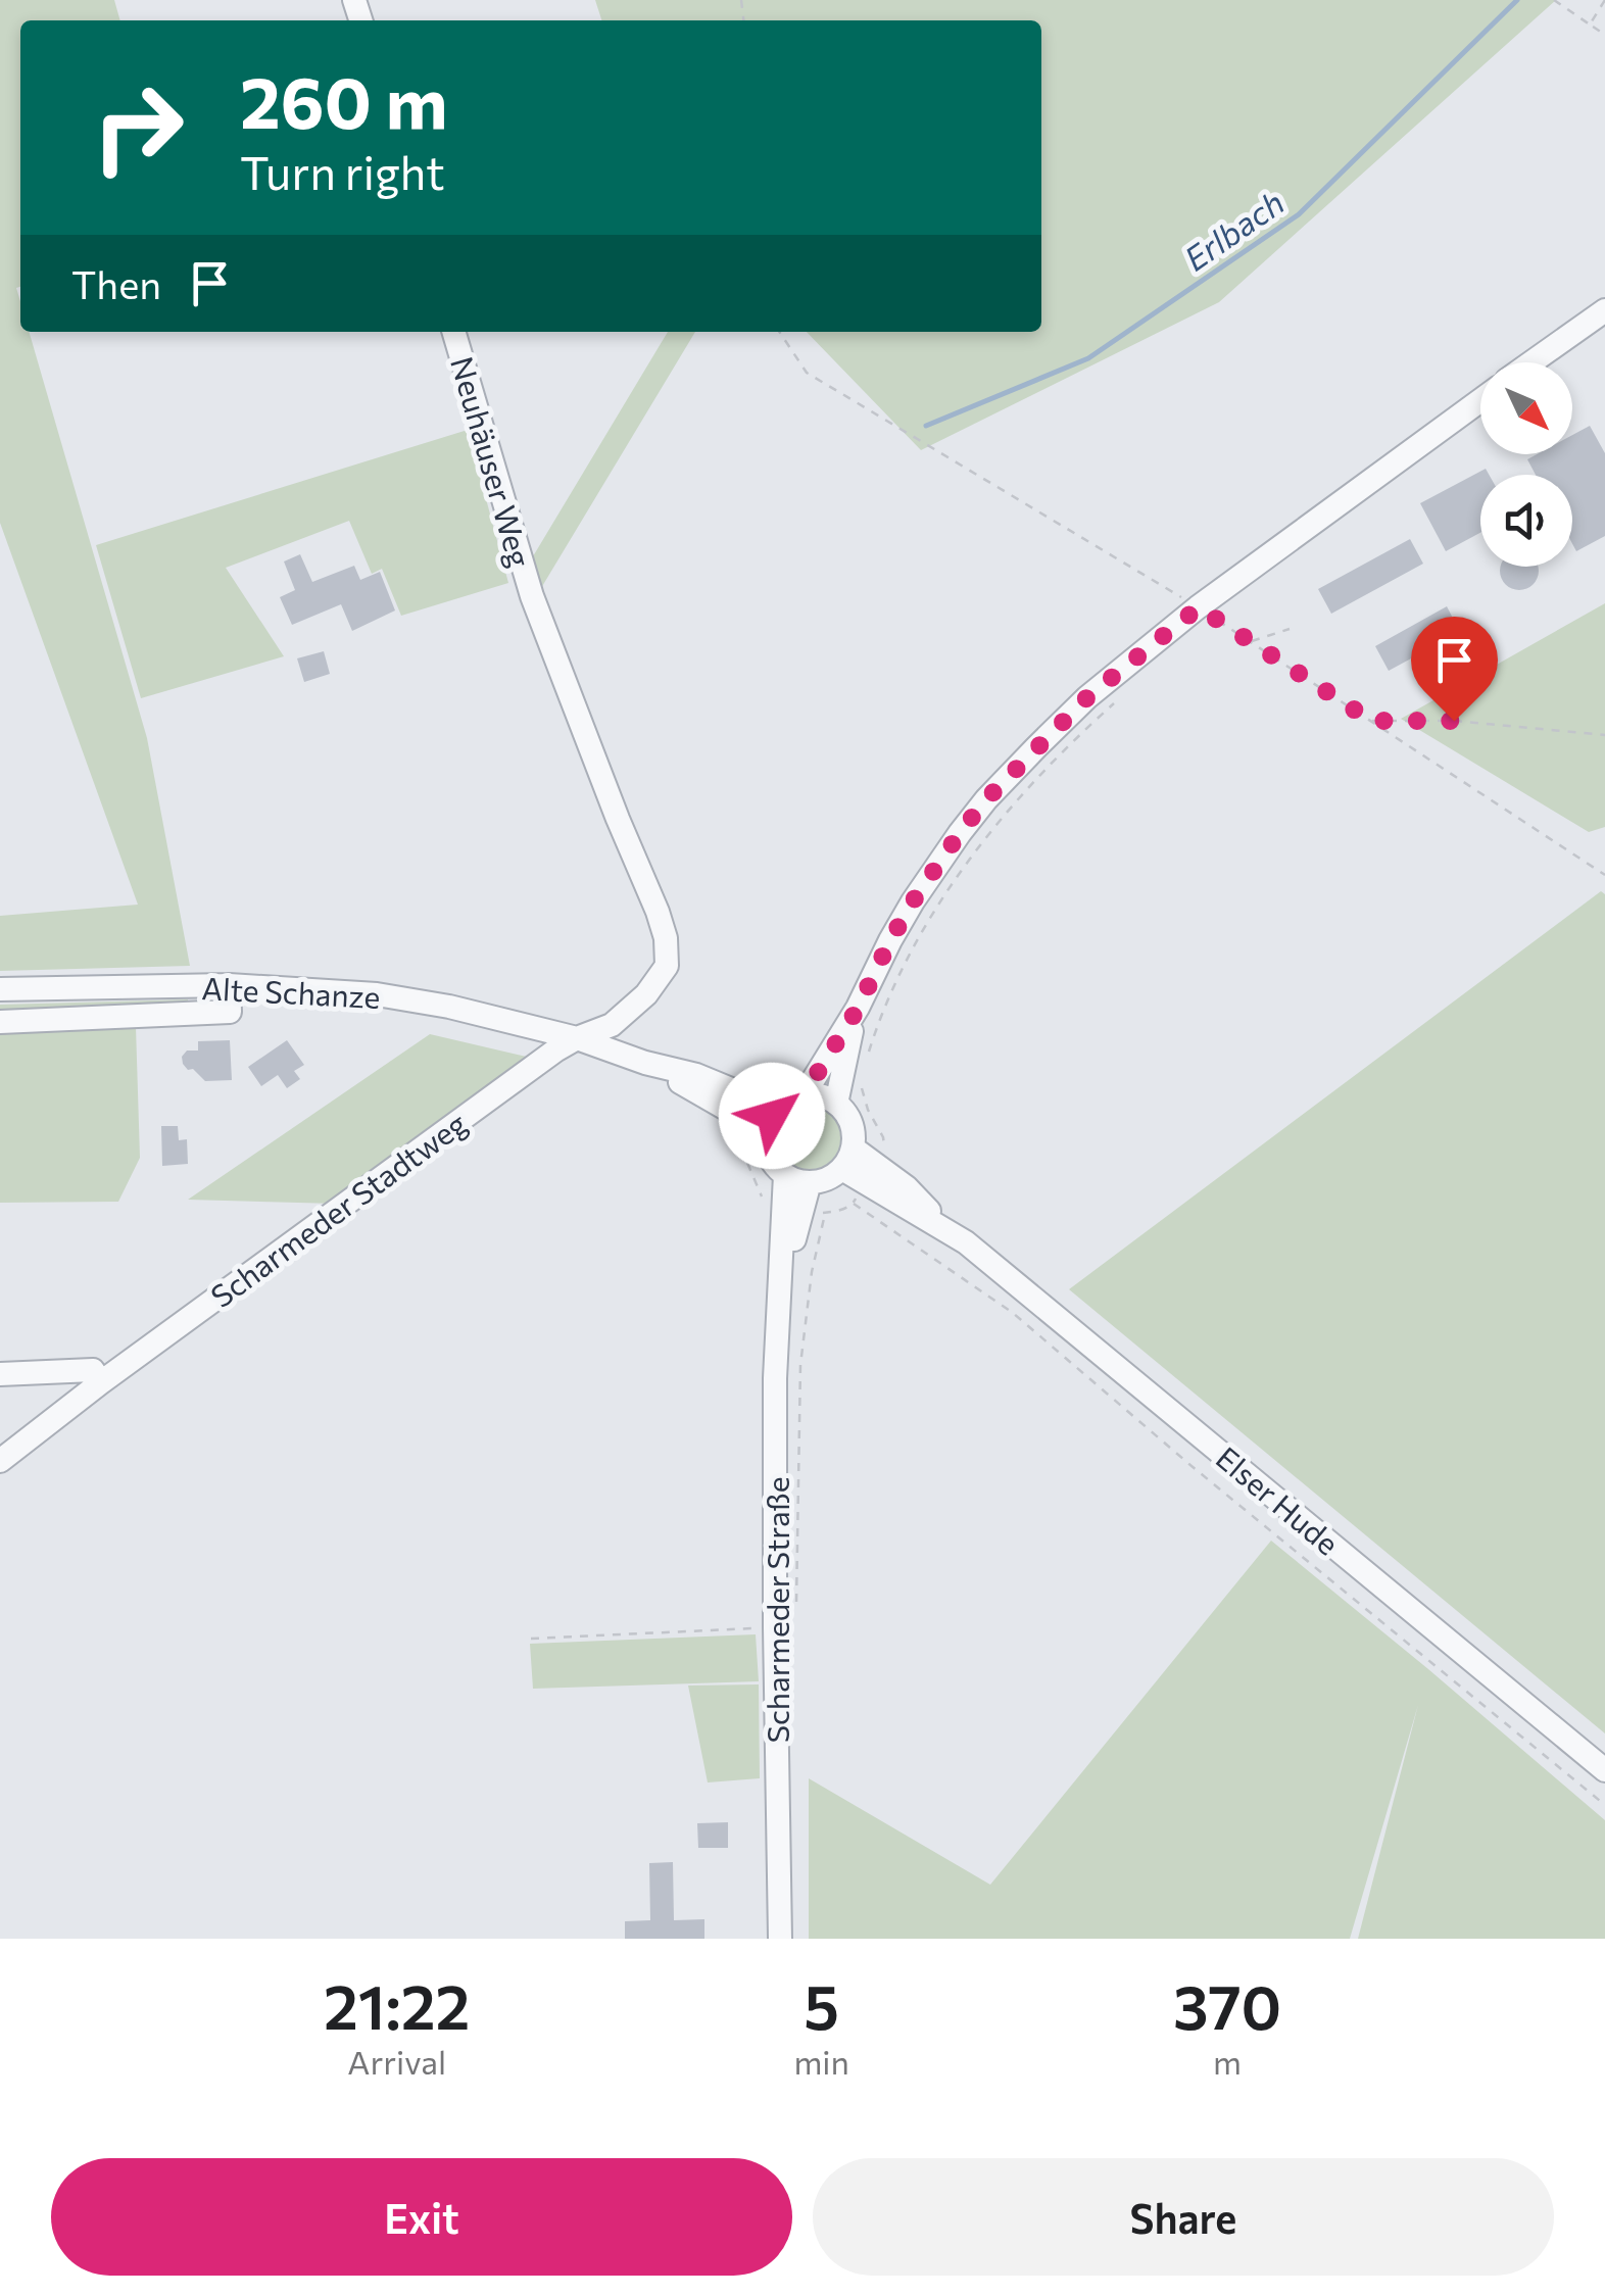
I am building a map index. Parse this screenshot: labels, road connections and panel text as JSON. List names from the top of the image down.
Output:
{
  "streets": {
    "street": [
      "Neuhäuser Weg",
      "Alte Schanze",
      "Scharmeder Stadtweg",
      "Elser Hude",
      "Scharmeder Straße"
    ]
  },
  "crossings": [
    ["Neuhäuser Weg", "Alte Schanze"],
    ["Neuhäuser Weg", "Scharmeder Stadtweg"],
    ["Alte Schanze", "Scharmeder Stadtweg"],
    ["Alte Schanze", "Elser Hude"],
    ["Alte Schanze", "Scharmeder Straße"],
    ["Elser Hude", "Scharmeder Straße"]
  ],
  "water": ["Erlbach"],
  "north": "bottom right",
  "page": {
    "turn": ["260 m", "Turn right"],
    "then": "Then",
    "eta": [
      "21:22",
      "Arrival",
      "5",
      "min",
      "370",
      "m"
    ],
    "buttons": ["Exit", "Share"]
  }
}
